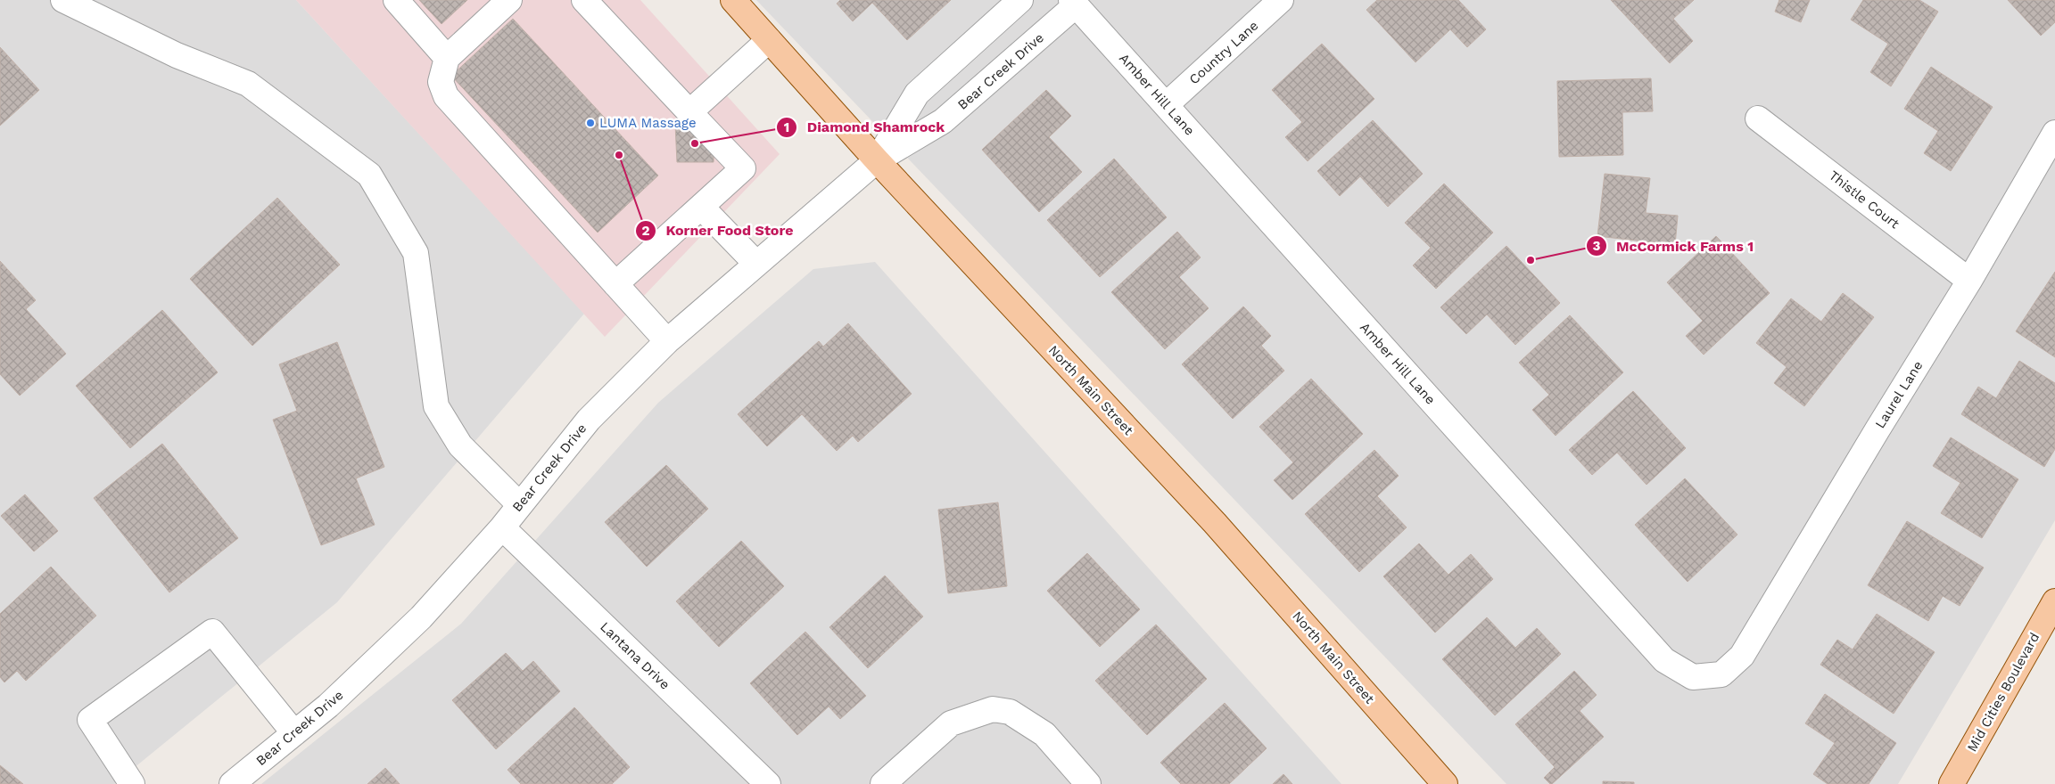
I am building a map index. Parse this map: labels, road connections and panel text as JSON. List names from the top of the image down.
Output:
{
  "streets": {
    "main road": ["North Main Street", "Mid Cities Boulevard"],
    "street": [
      "Country Lane",
      "Bear Creek Drive",
      "Amber Hill Lane",
      "Thistle Court",
      "Laurel Lane",
      "Lantana Drive"
    ]
  },
  "crossings": [
    ["Country Lane", "Amber Hill Lane"],
    ["Bear Creek Drive", "Amber Hill Lane"],
    ["Bear Creek Drive", "North Main Street"],
    ["Bear Creek Drive", "Lantana Drive"],
    ["Amber Hill Lane", "Laurel Lane"],
    ["Thistle Court", "Laurel Lane"]
  ],
  "places": [
    "LUMA Massage",
    "Diamond Shamrock",
    "Korner Food Store",
    "McCormick Farms 1"
  ]
}
